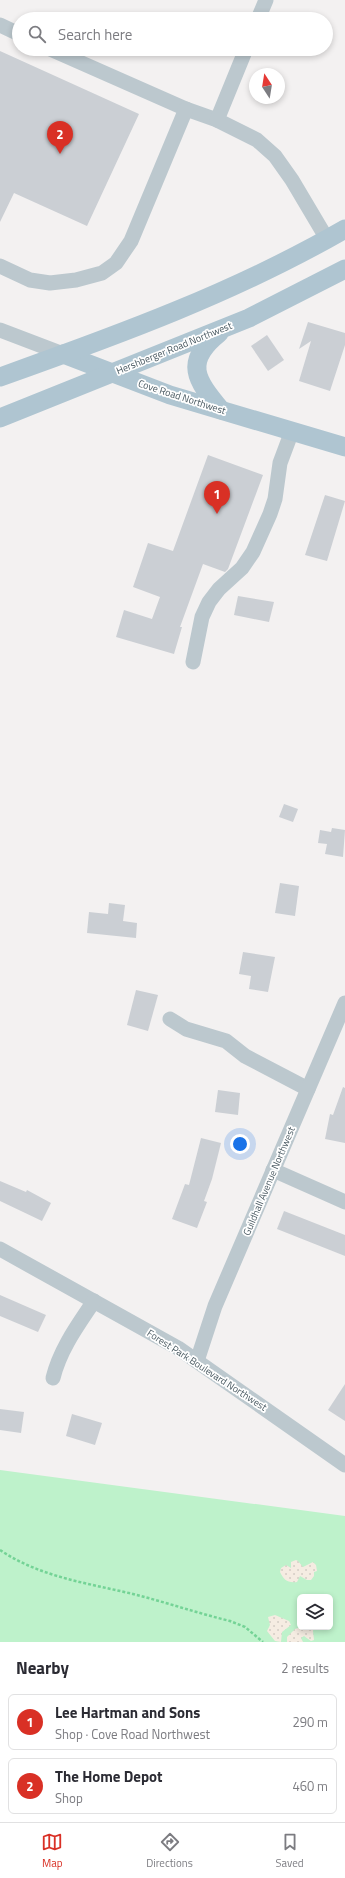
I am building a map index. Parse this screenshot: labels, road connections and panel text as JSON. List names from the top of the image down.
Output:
{
  "streets": {
    "main road": ["Hershberger Road Northwest", "Cove Road Northwest"],
    "street": ["Guildhall Avenue Northwest", "Forest Park Boulevard Northwest"]
  },
  "crossings": [
    ["Hershberger Road Northwest", "Cove Road Northwest"],
    ["Guildhall Avenue Northwest", "Forest Park Boulevard Northwest"]
  ],
  "north": "top",
  "page": {
    "search": "Search here",
    "pins": ["2", "1"],
    "heading": ["Nearby", "2 results"],
    "list": [
      {
        "mark": "1",
        "name": "Lee Hartman and Sons",
        "note": "Shop · Cove Road Northwest",
        "value": "290 m"
      },
      {
        "mark": "2",
        "name": "The Home Depot",
        "note": "Shop",
        "value": "460 m"
      }
    ],
    "nav": ["Map", "Directions", "Saved"]
  }
}
